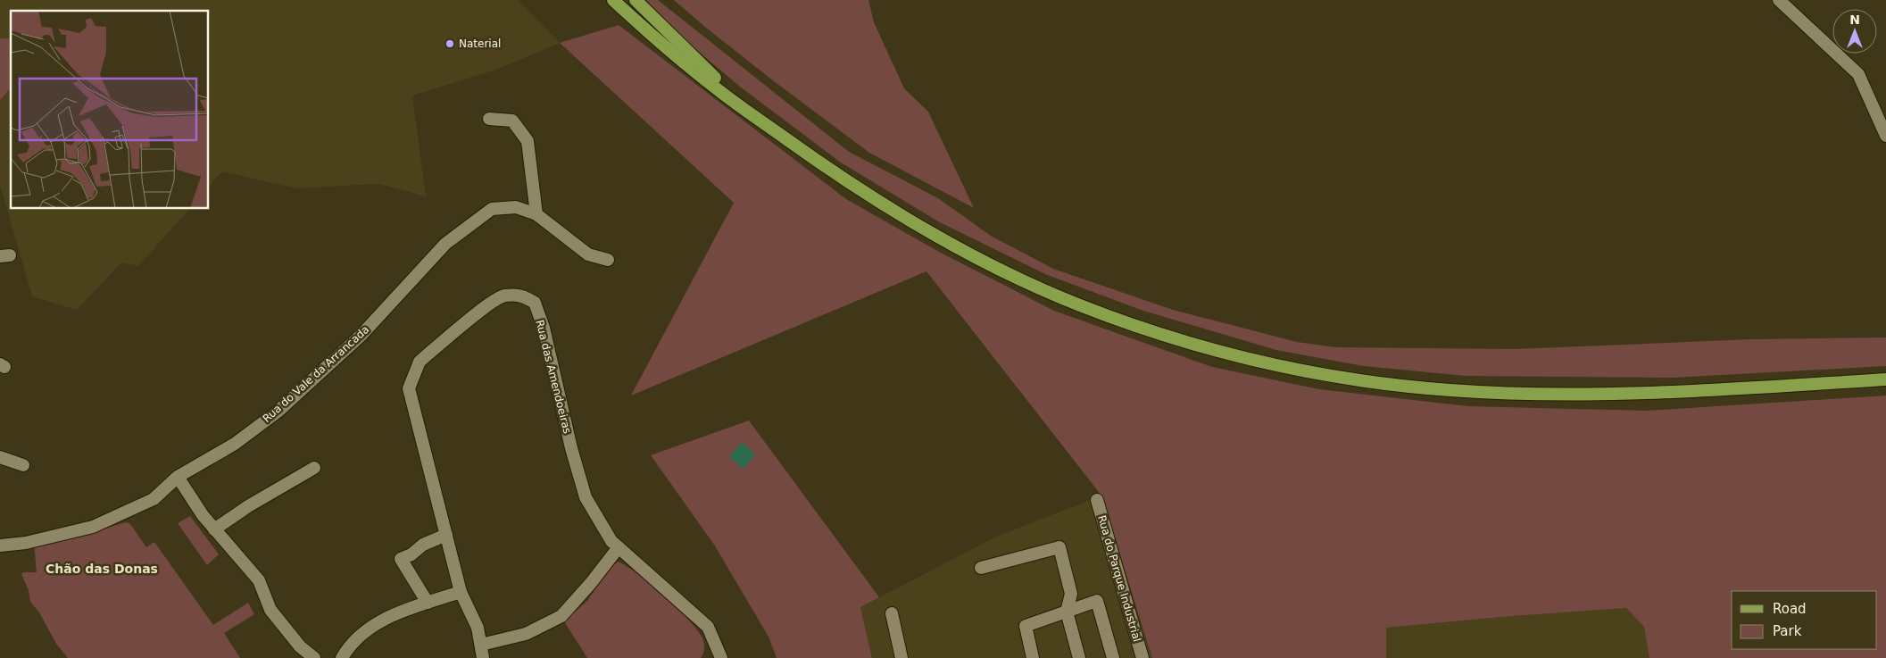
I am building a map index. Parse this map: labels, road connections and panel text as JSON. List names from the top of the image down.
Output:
{
  "streets": {
    "street": ["Rua do Vale da Arrancada", "Rua das Amendoeiras", "Rua do Parque Industrial"]
  },
  "districts": ["Chão das Donas"],
  "places": ["Naterial"],
  "legend": ["Road", "Park"],
  "north": "top"
}
